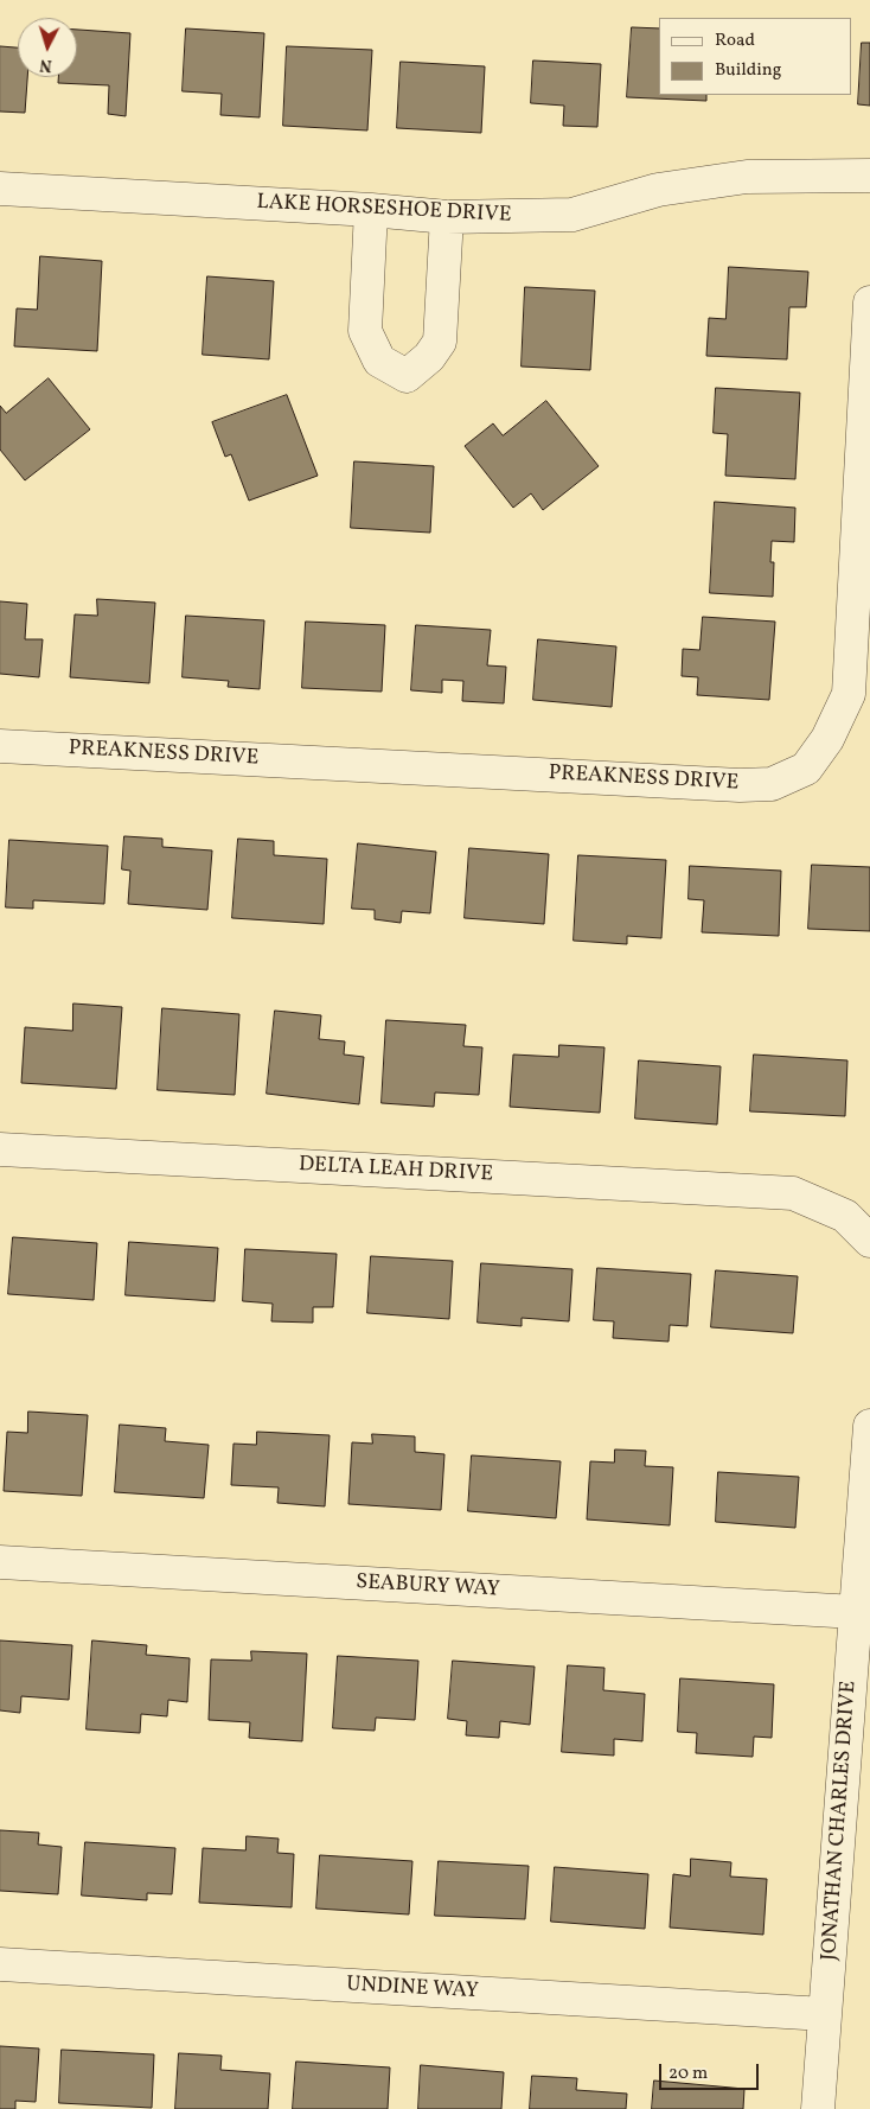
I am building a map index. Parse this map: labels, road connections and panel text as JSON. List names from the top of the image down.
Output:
{
  "streets": {
    "street": [
      "LAKE HORSESHOE DRIVE",
      "PREAKNESS DRIVE",
      "DELTA LEAH DRIVE",
      "SEABURY WAY",
      "JONATHAN CHARLES DRIVE",
      "UNDINE WAY"
    ]
  },
  "crossings": [
    ["SEABURY WAY", "JONATHAN CHARLES DRIVE"],
    ["JONATHAN CHARLES DRIVE", "UNDINE WAY"]
  ],
  "legend": ["Road", "Building"],
  "scale_bar": "20 m",
  "north": "bottom"
}
